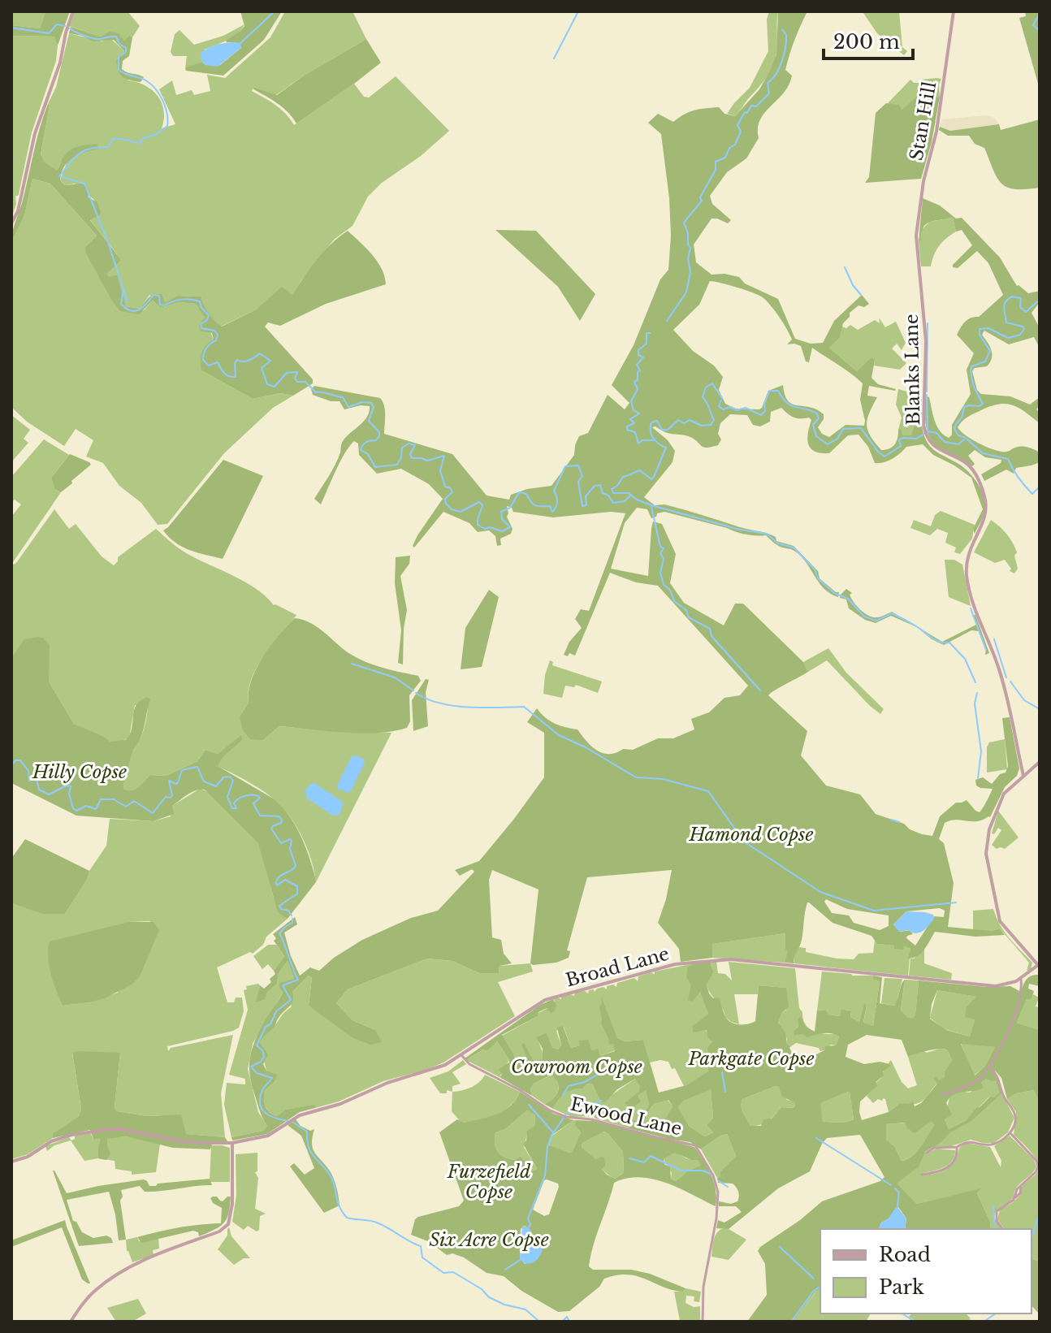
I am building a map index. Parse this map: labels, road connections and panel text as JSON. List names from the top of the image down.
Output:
{
  "streets": {
    "street": [
      "Stan Hill",
      "Blanks Lane",
      "Broad Lane",
      "Ewood Lane"
    ]
  },
  "crossings": [
    ["Stan Hill", "Blanks Lane"],
    ["Broad Lane", "Ewood Lane"]
  ],
  "parks": [
    "Hilly Copse",
    "Hamond Copse",
    "Parkgate Copse",
    "Cowroom Copse",
    "Furzefield Copse",
    "Six Acre Copse"
  ],
  "legend": ["Road", "Park"],
  "scale_bar": "200 m"
}
